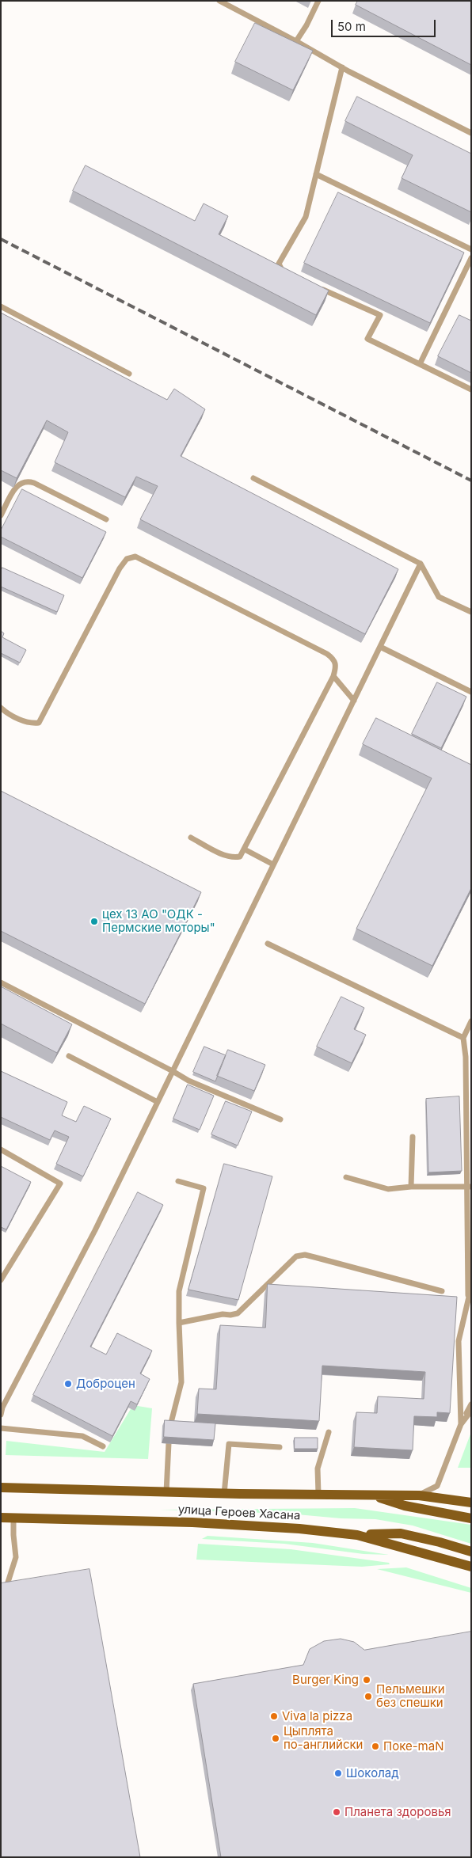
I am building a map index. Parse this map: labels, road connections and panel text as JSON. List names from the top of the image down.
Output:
{
  "streets": {
    "main road": ["улица Героев Хасана"]
  },
  "places": [
    "цех 13 АО \"ОДК - Пермские моторы\"",
    "Доброцен",
    "Burger King",
    "Пельмешки без спешки",
    "Viva la pizza",
    "Цыплята по-английски",
    "Поке-maN",
    "Шоколад",
    "Планета здоровья"
  ],
  "scale_bar": "50 m"
}
